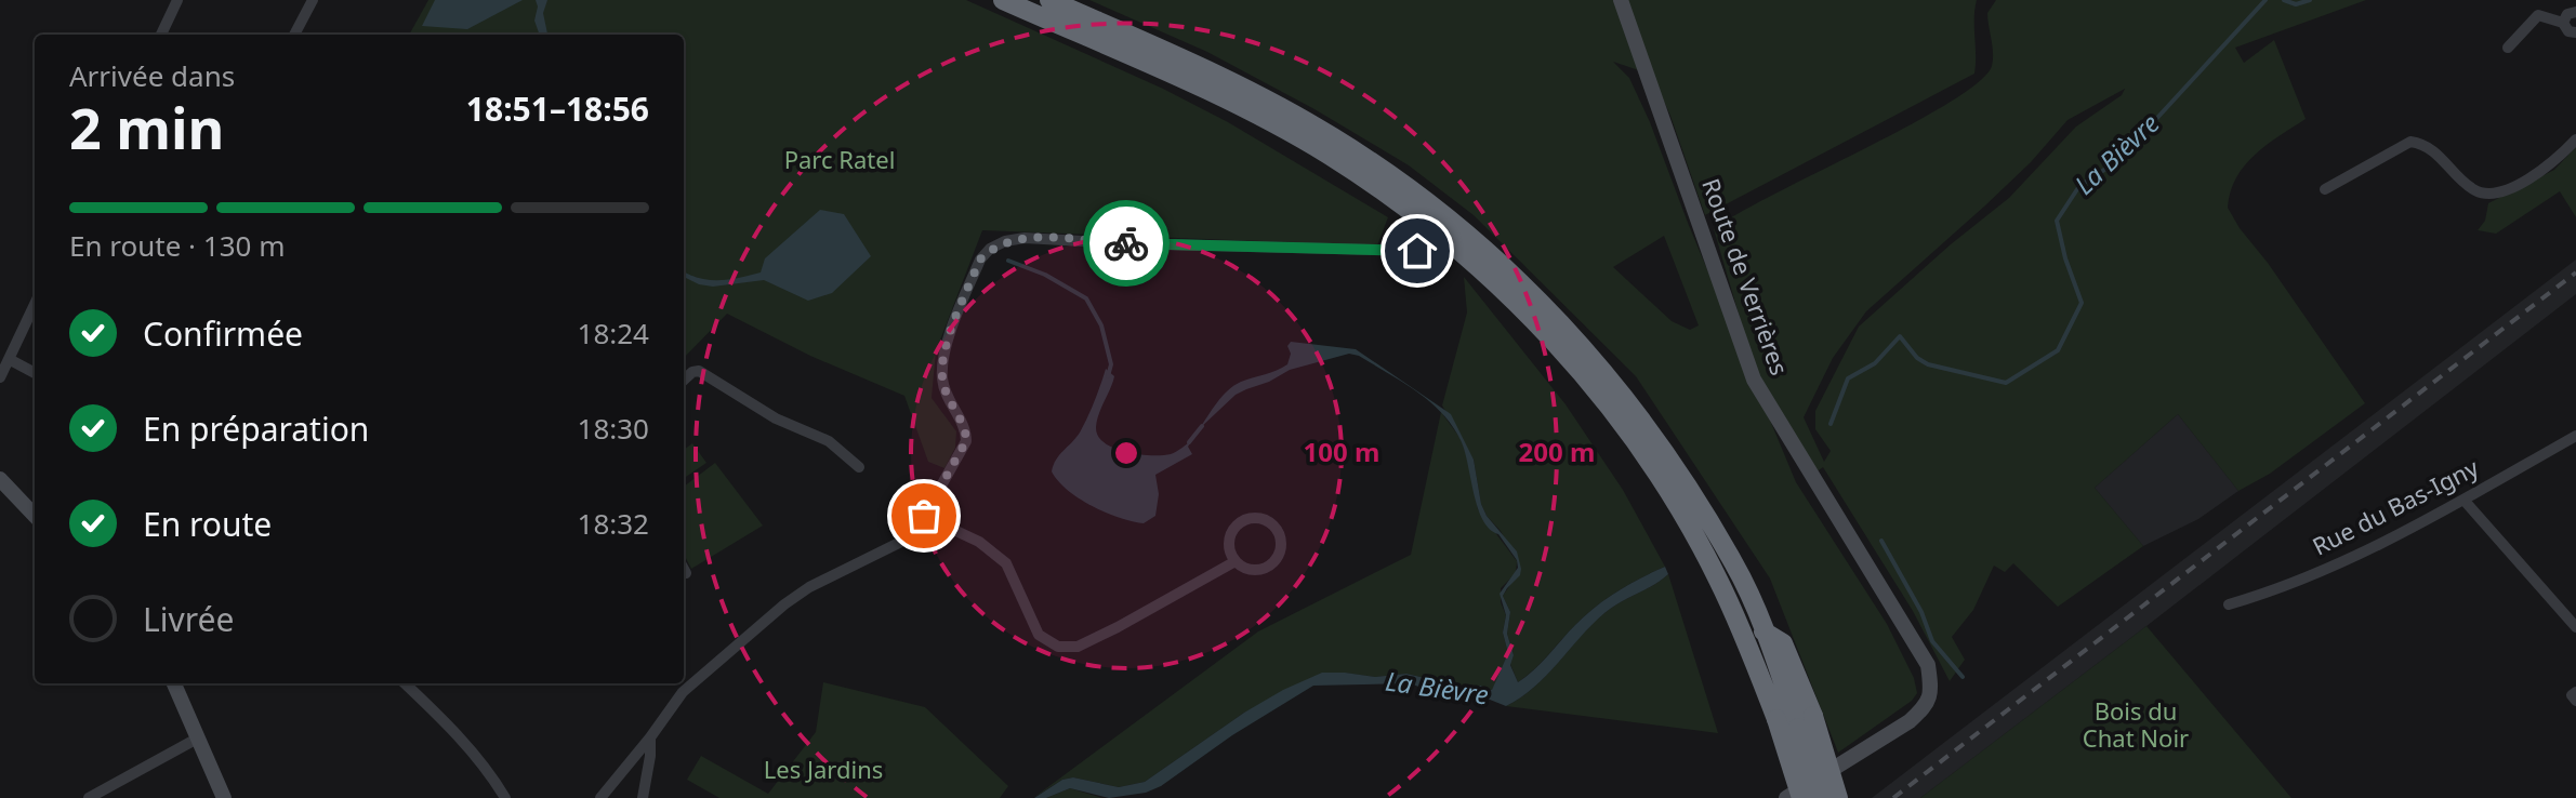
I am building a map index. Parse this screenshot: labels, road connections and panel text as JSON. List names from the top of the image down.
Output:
{
  "streets": {
    "street": ["Route de Verrières", "Rue du Bas-Igny"]
  },
  "water": ["La Bièvre"],
  "parks": ["Parc Ratel", "Bois du Chat Noir", "Les Jardins"],
  "page": {
    "heading": ["2 min", "Arrivée dans", "18:51–18:56"],
    "bar": "En route · 130 m",
    "list": [
      ["Confirmée", "18:24"],
      ["En préparation", "18:30"],
      ["En route", "18:32"],
      "Livrée"
    ]
  },
  "rings": ["100 m", "200 m"]
}
